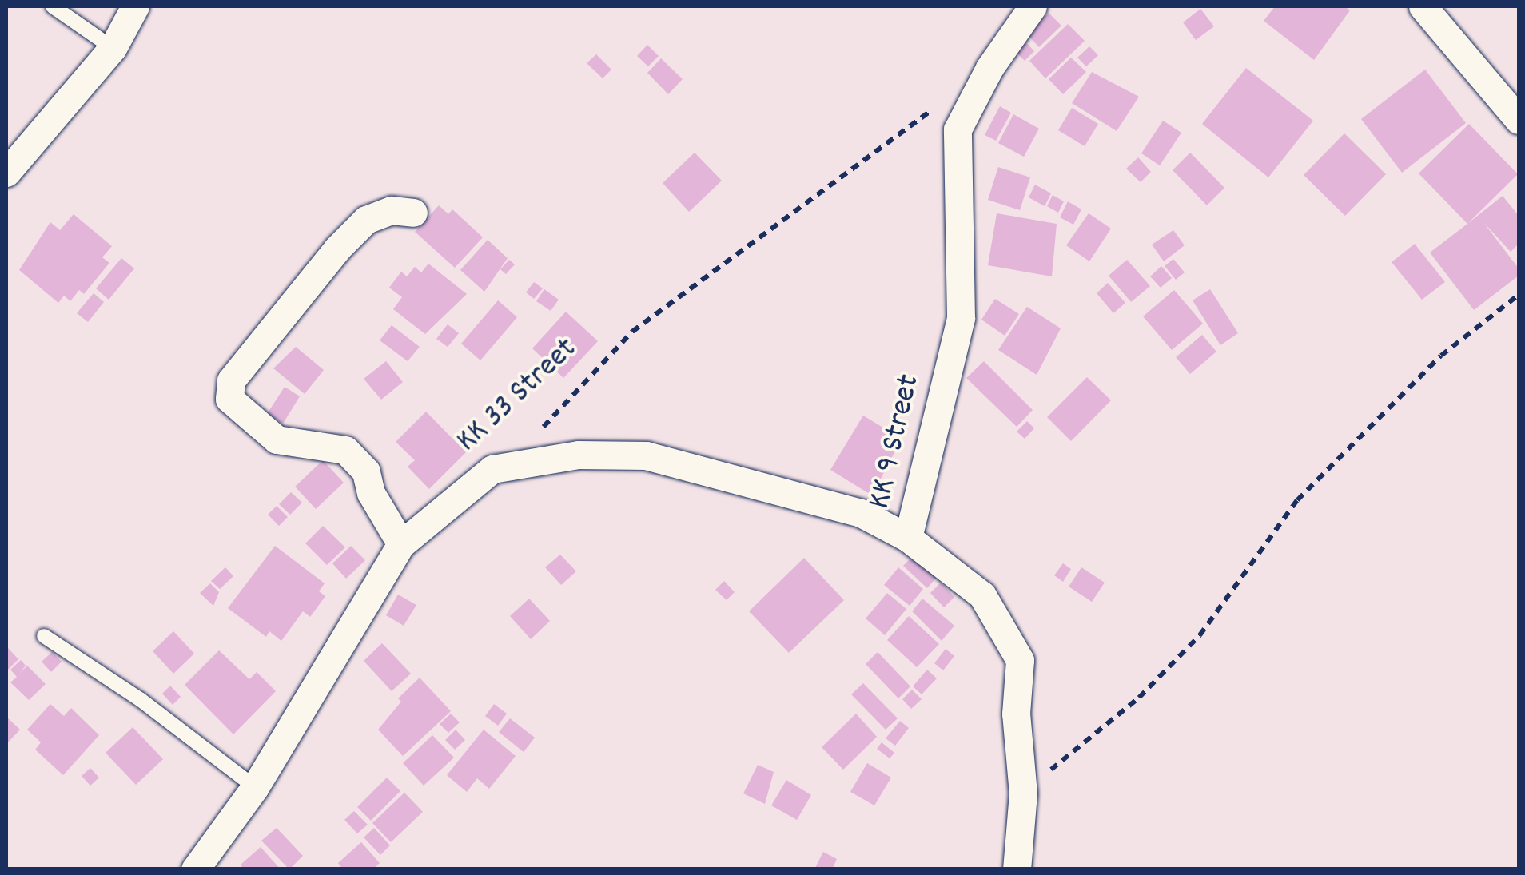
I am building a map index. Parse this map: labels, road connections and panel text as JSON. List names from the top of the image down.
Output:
{
  "streets": {
    "street": ["KK 33 Street", "KK 9 Street"]
  },
  "crossings": [
    ["KK 33 Street", "KK 9 Street"]
  ]
}
